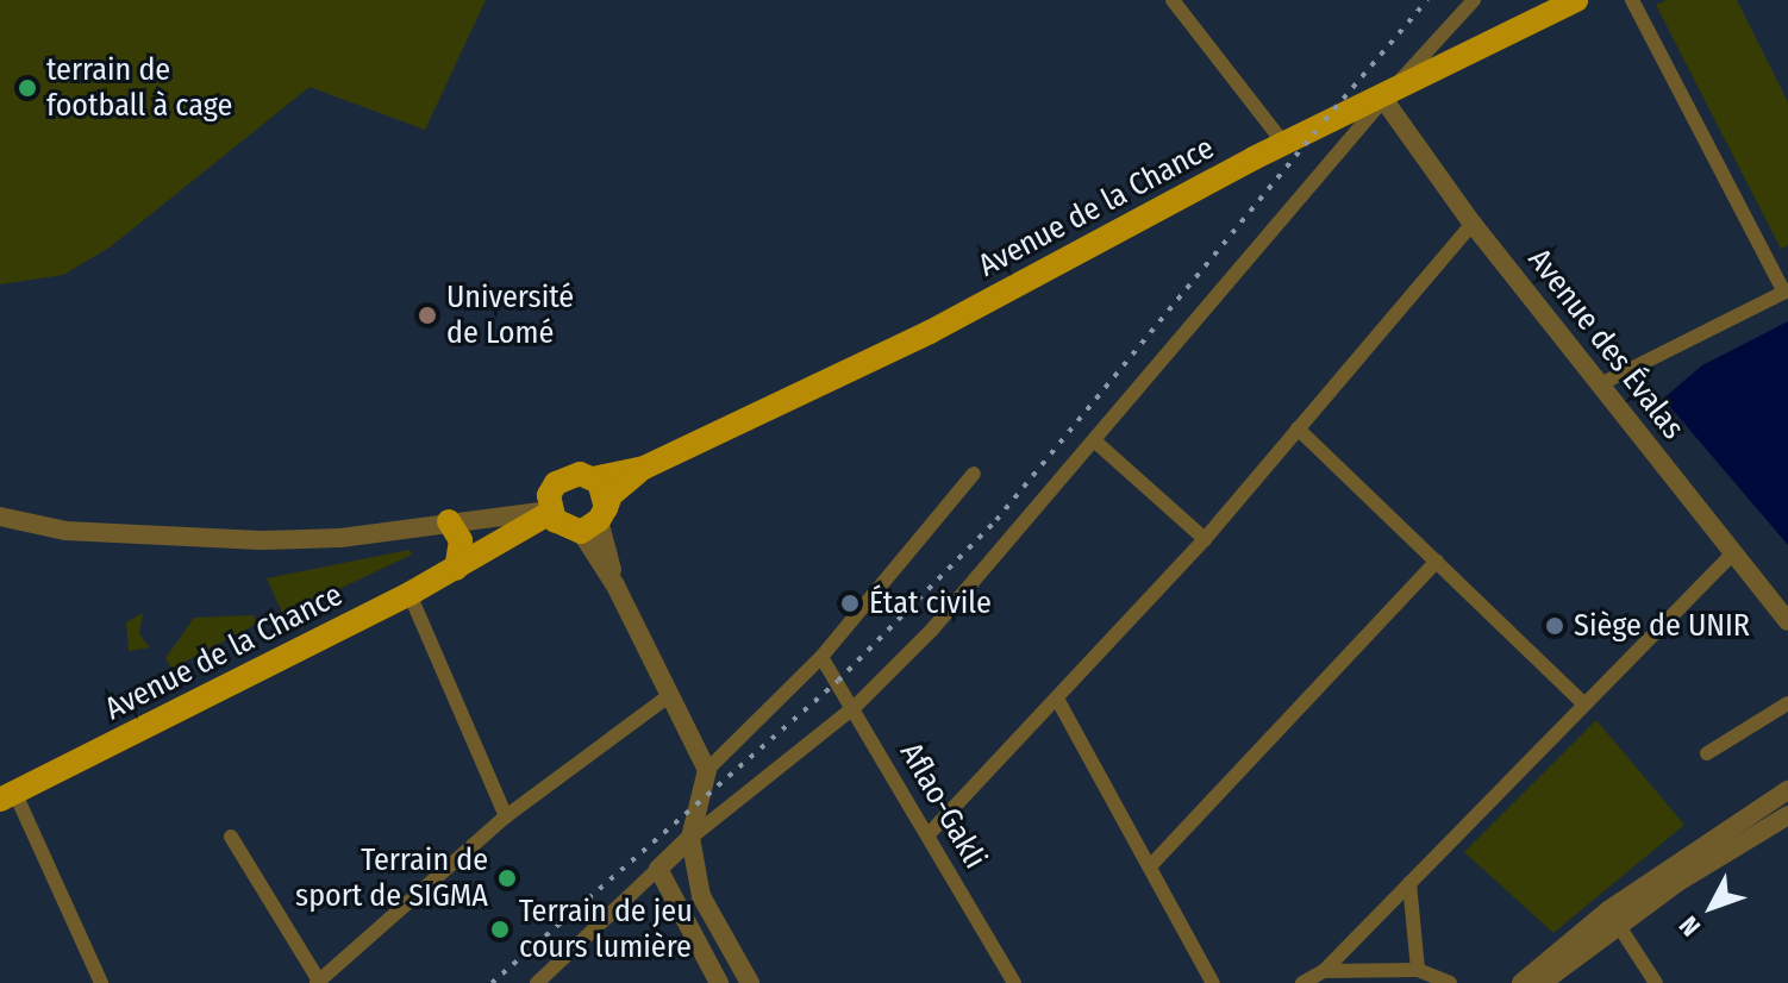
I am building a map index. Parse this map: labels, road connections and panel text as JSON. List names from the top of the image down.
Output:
{
  "streets": {
    "main road": ["Avenue de la Chance"],
    "street": ["Avenue des Évalas", "Aflao-Gakli"]
  },
  "crossings": [
    ["Avenue de la Chance", "Avenue des Évalas"]
  ],
  "places": [
    "terrain de football à cage",
    "Université de Lomé",
    "État civile",
    "Siège de UNIR",
    "Terrain de sport de SIGMA",
    "Terrain de jeu cours lumière"
  ],
  "north": "bottom left"
}
